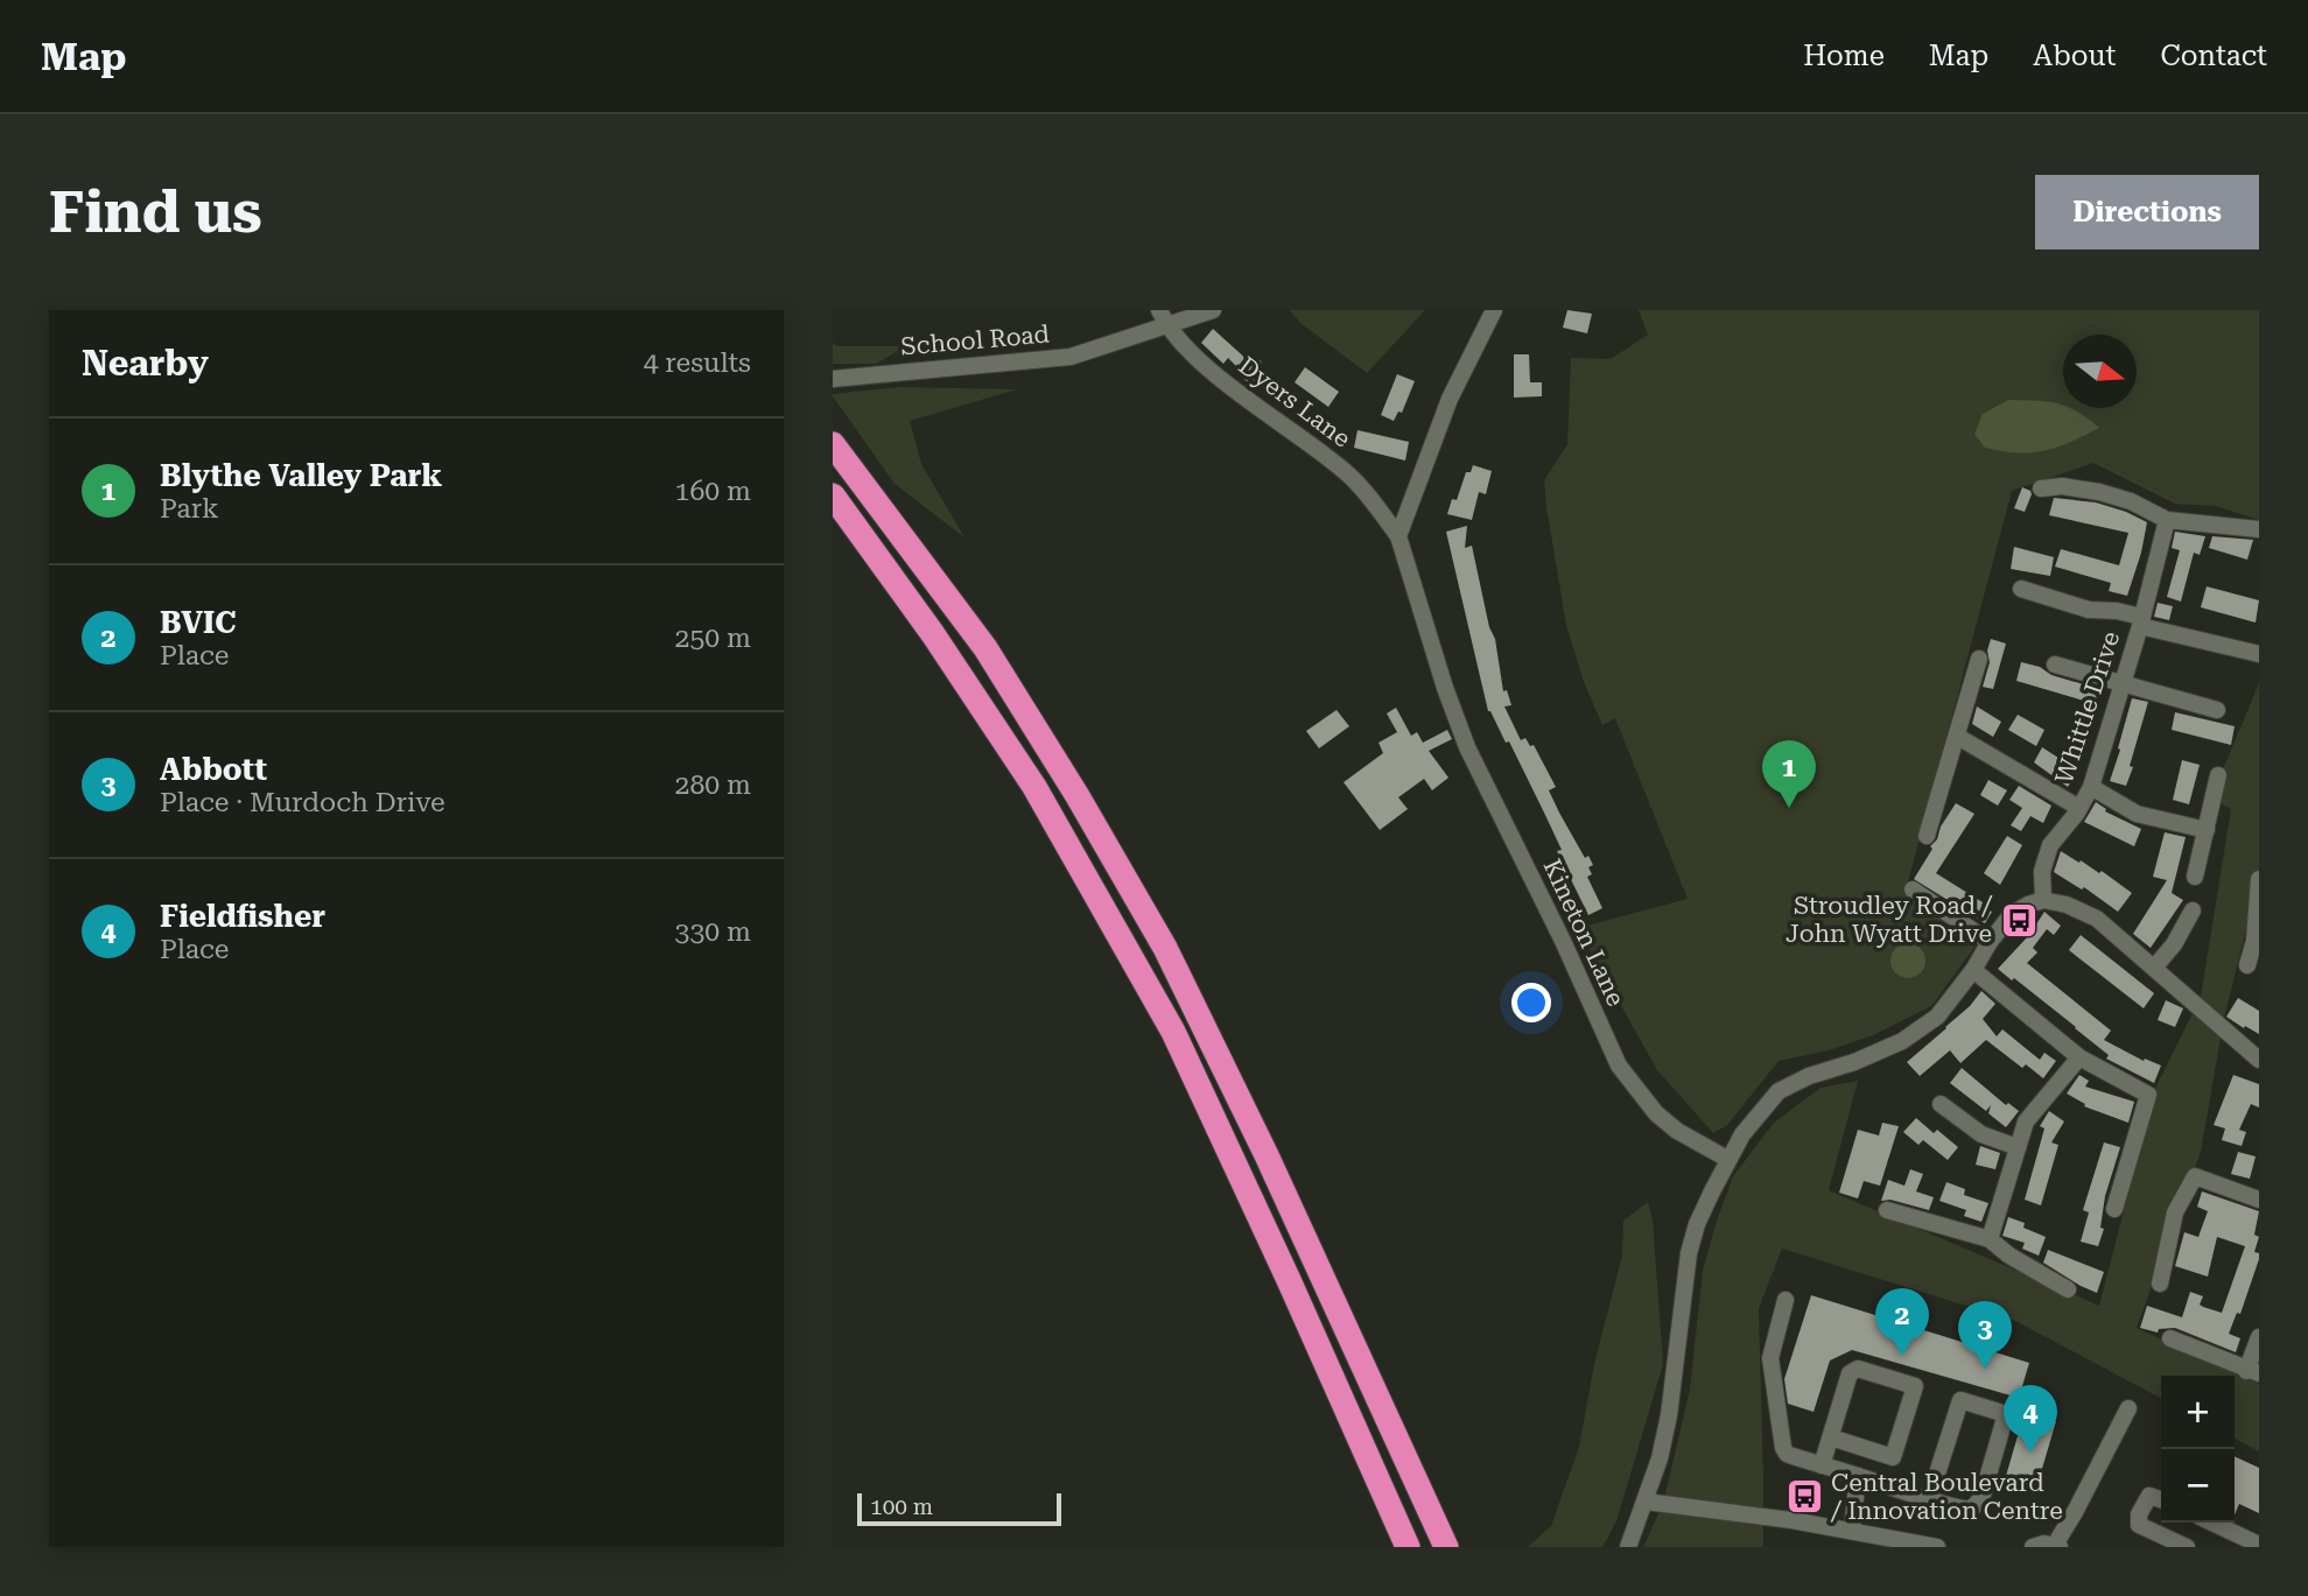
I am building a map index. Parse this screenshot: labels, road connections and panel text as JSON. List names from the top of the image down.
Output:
{
  "streets": {
    "street": [
      "School Road",
      "Dyers Lane",
      "Whittle Drive",
      "Kineton Lane"
    ]
  },
  "crossings": [
    ["School Road", "Dyers Lane"],
    ["Dyers Lane", "Kineton Lane"]
  ],
  "places": {
    "bus stop": ["Stroudley Road / John Wyatt Drive", "Central Boulevard / Innovation Centre"]
  },
  "scale_bar": "100 m",
  "north": "right",
  "page": {
    "header": "Map",
    "nav": [
      "Home",
      "Map",
      "About",
      "Contact"
    ],
    "buttons": "Directions",
    "title": "Find us",
    "heading": ["Nearby", "4 results"],
    "list": [
      {
        "mark": "1",
        "name": "Blythe Valley Park",
        "note": "Park",
        "value": "160 m"
      },
      {
        "mark": "2",
        "name": "BVIC",
        "note": "Place",
        "value": "250 m"
      },
      {
        "mark": "3",
        "name": "Abbott",
        "note": "Place · Murdoch Drive",
        "value": "280 m"
      },
      {
        "mark": "4",
        "name": "Fieldfisher",
        "note": "Place",
        "value": "330 m"
      }
    ],
    "pins": [
      "1",
      "2",
      "3",
      "4"
    ],
    "map_buttons": ["+", "−"],
    "scale": "100 m"
  }
}
